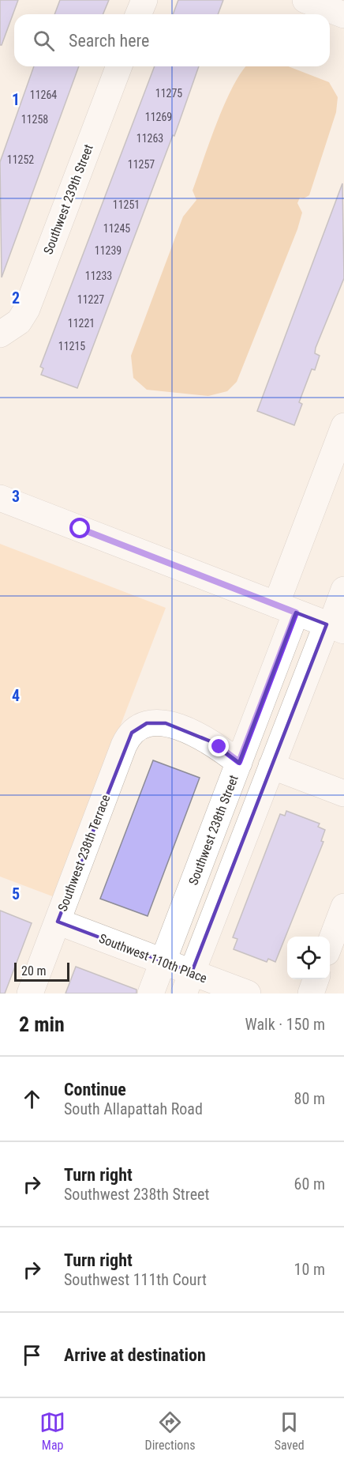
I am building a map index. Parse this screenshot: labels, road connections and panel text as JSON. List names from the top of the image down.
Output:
{
  "streets": {
    "street": [
      "Southwest 239th Street",
      "Southwest 238th Street",
      "Southwest 238th Terrace",
      "Southwest 110th Place"
    ]
  },
  "crossings": [
    ["Southwest 238th Street", "Southwest 238th Terrace"],
    ["Southwest 238th Street", "Southwest 110th Place"],
    ["Southwest 238th Terrace", "Southwest 110th Place"]
  ],
  "house_numbers": [
    "11275",
    "11264",
    "11269",
    "11258",
    "11263",
    "11252",
    "11257",
    "11251",
    "11245",
    "11239",
    "11233",
    "11227",
    "11221",
    "11215"
  ],
  "scale_bar": "20 m",
  "page": {
    "search": "Search here",
    "scale": "20 m",
    "heading": ["2 min", "Walk · 150 m"],
    "list": [
      ["Continue", "South Allapattah Road", "80 m"],
      ["Turn right", "Southwest 238th Street", "60 m"],
      ["Turn right", "Southwest 111th Court", "10 m"],
      "Arrive at destination"
    ],
    "nav": ["Map", "Directions", "Saved"]
  },
  "grid": {
    "rows": [
      "1",
      "2",
      "3",
      "4",
      "5"
    ]
  }
}
